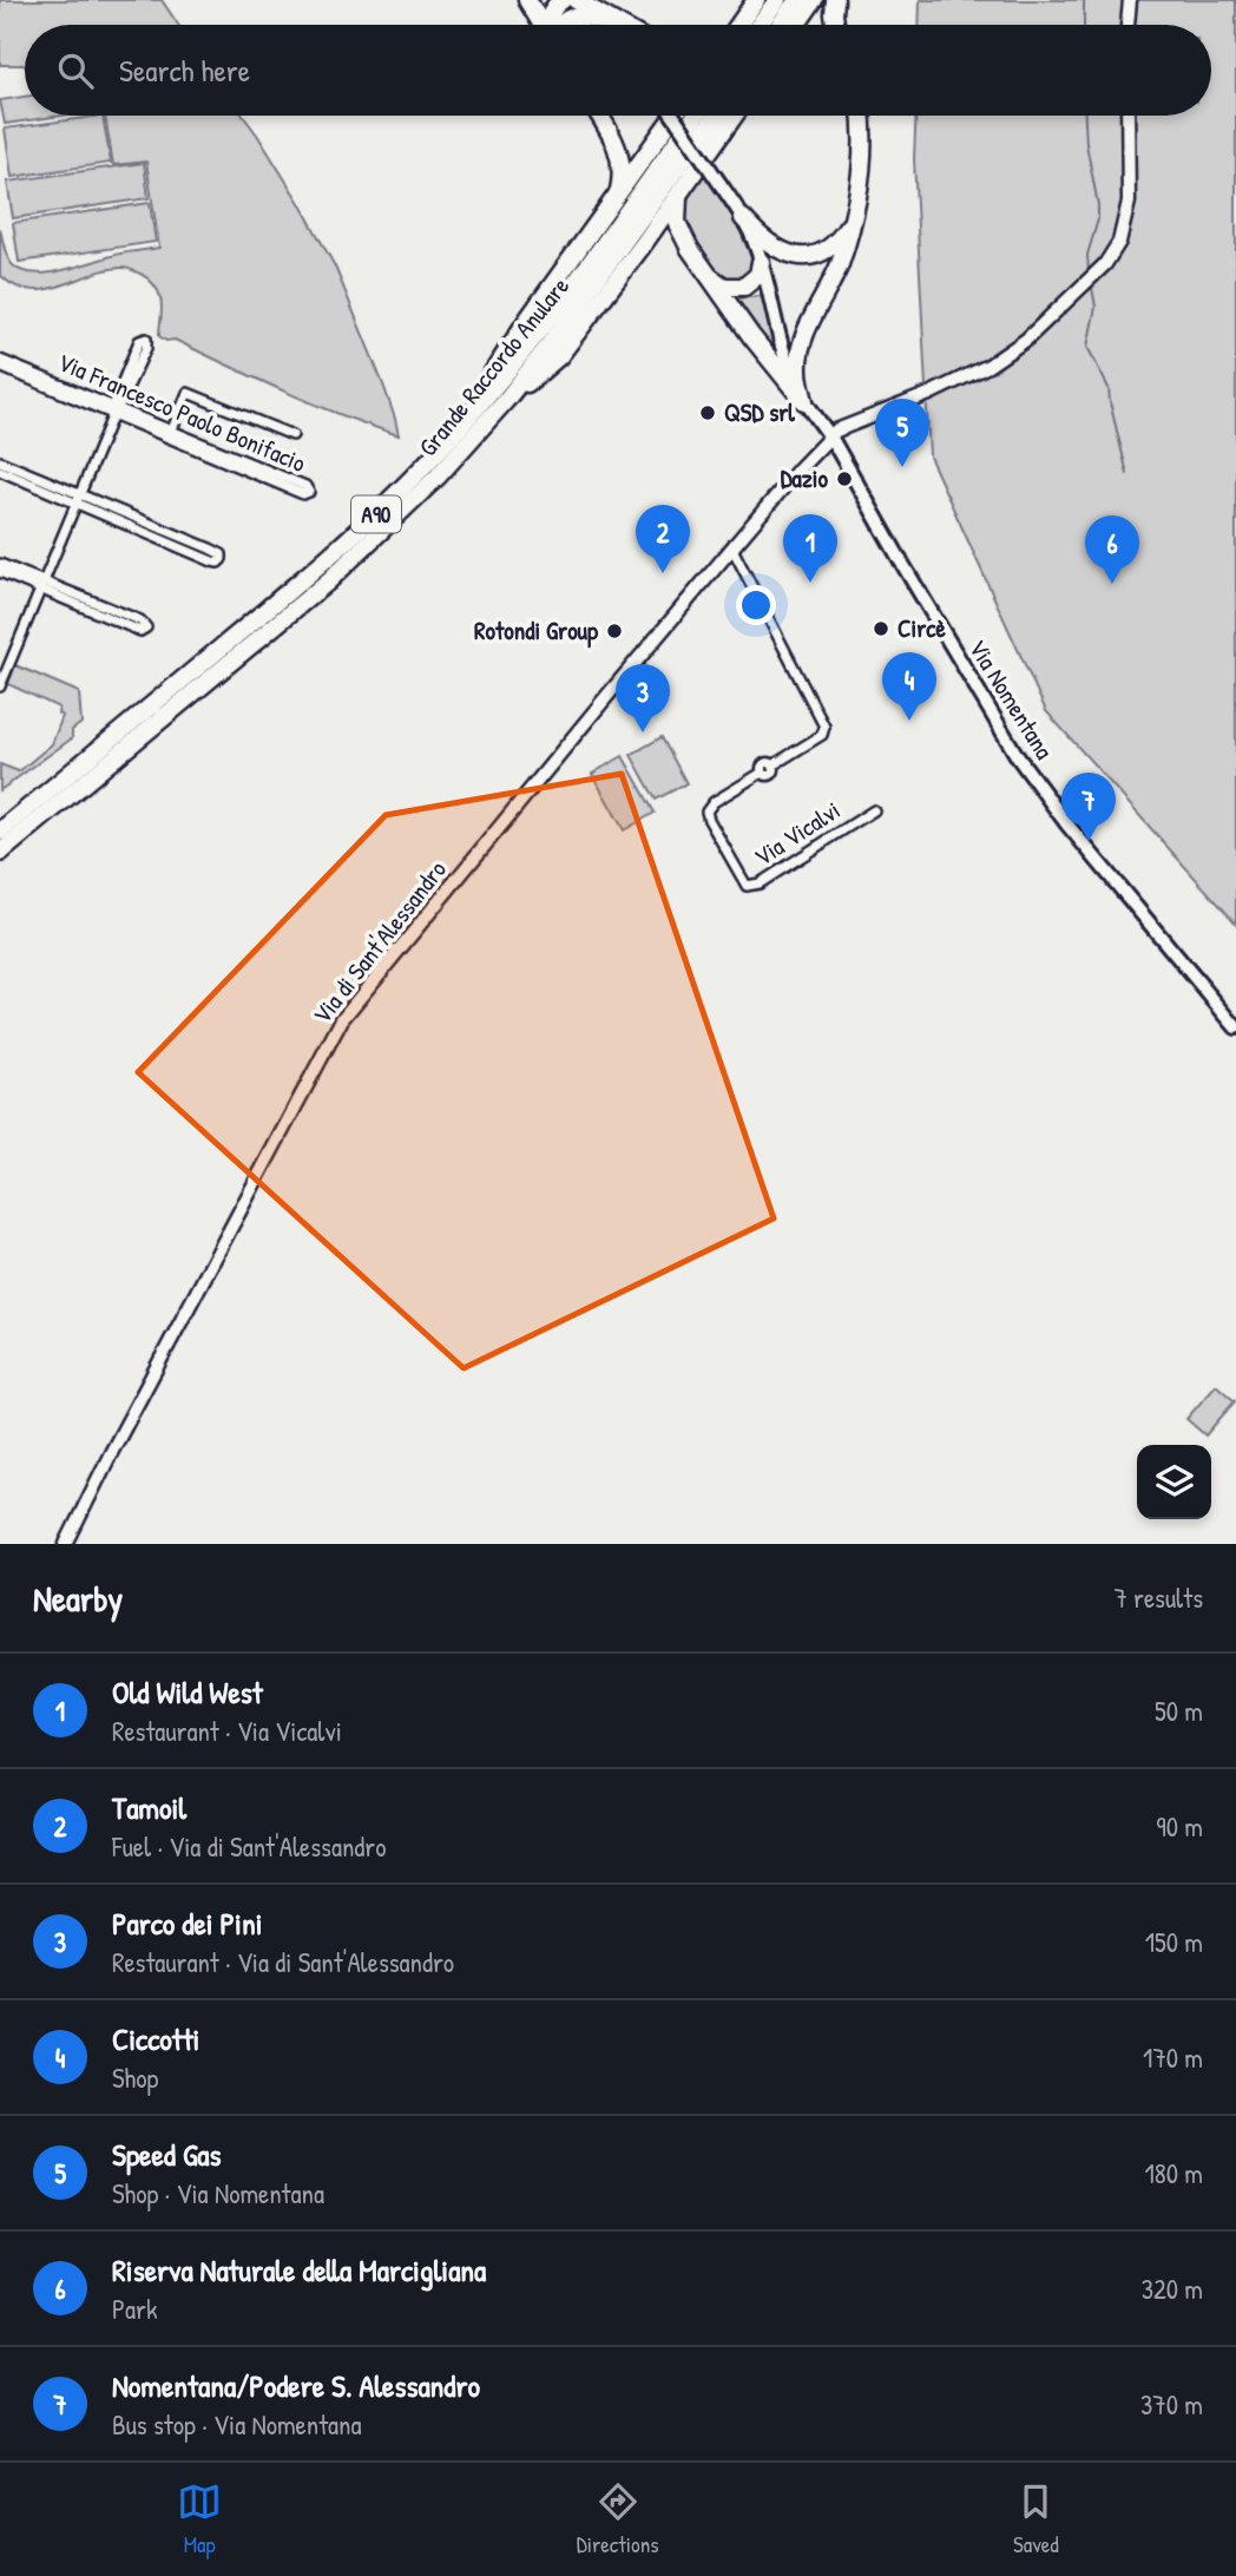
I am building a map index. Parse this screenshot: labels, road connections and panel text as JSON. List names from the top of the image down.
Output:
{
  "streets": {
    "highway": ["Grande Raccordo Anulare", "A90"],
    "main road": ["Via Nomentana"],
    "street": ["Via Francesco Paolo Bonifacio", "Via Vicalvi", "Via di Sant'Alessandro"]
  },
  "crossings": [
    ["Via Nomentana", "Via di Sant'Alessandro"],
    ["Via Vicalvi", "Via di Sant'Alessandro"]
  ],
  "places": [
    "QSD srl",
    "Dazio",
    "Circè",
    "Rotondi Group"
  ],
  "page": {
    "search": "Search here",
    "pins": [
      "5",
      "2",
      "1",
      "6",
      "4",
      "3",
      "7"
    ],
    "heading": ["Nearby", "7 results"],
    "list": [
      {
        "mark": "1",
        "name": "Old Wild West",
        "note": "Restaurant · Via Vicalvi",
        "value": "50 m"
      },
      {
        "mark": "2",
        "name": "Tamoil",
        "note": "Fuel · Via di Sant'Alessandro",
        "value": "90 m"
      },
      {
        "mark": "3",
        "name": "Parco dei Pini",
        "note": "Restaurant · Via di Sant'Alessandro",
        "value": "150 m"
      },
      {
        "mark": "4",
        "name": "Ciccotti",
        "note": "Shop",
        "value": "170 m"
      },
      {
        "mark": "5",
        "name": "Speed Gas",
        "note": "Shop · Via Nomentana",
        "value": "180 m"
      },
      {
        "mark": "6",
        "name": "Riserva Naturale della Marcigliana",
        "note": "Park",
        "value": "320 m"
      },
      {
        "mark": "7",
        "name": "Nomentana/Podere S. Alessandro",
        "note": "Bus stop · Via Nomentana",
        "value": "370 m"
      }
    ],
    "nav": ["Map", "Directions", "Saved"]
  }
}
